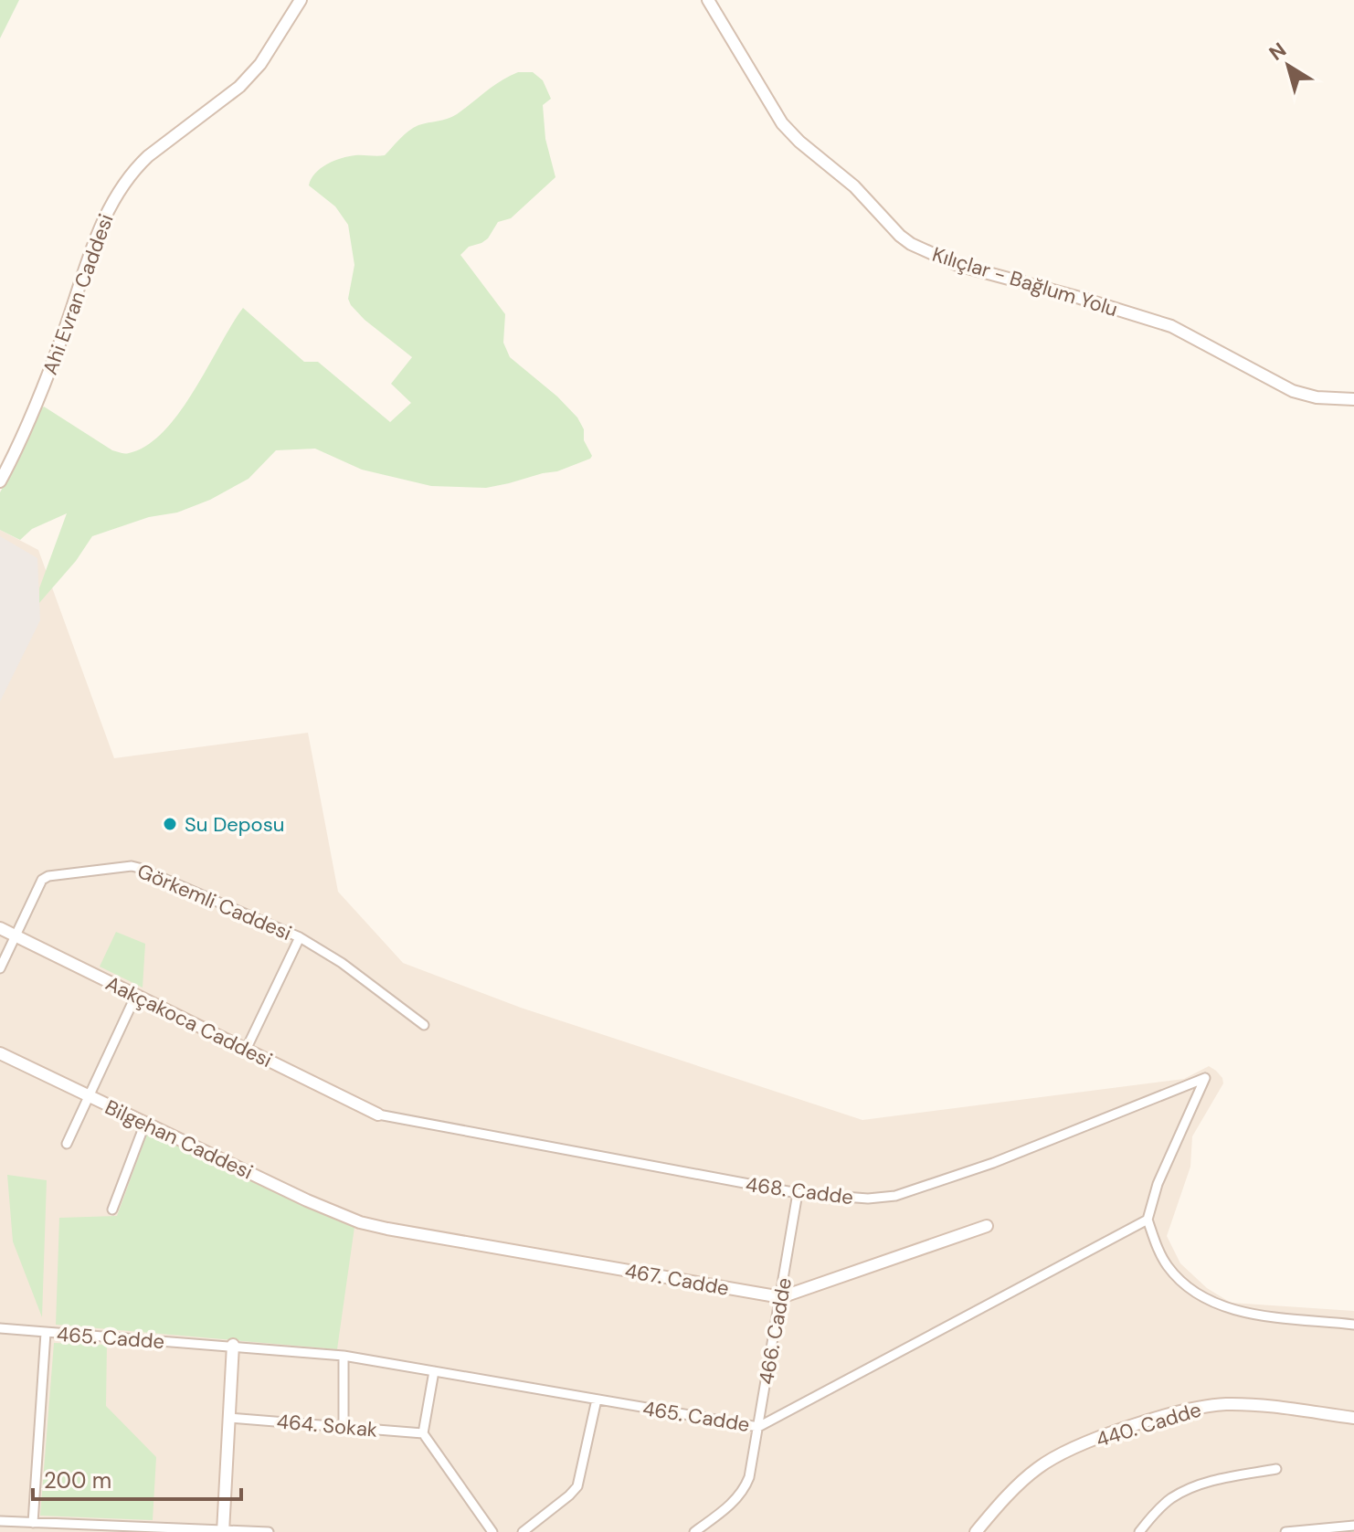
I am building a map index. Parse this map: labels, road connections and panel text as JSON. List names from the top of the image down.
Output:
{
  "streets": {
    "street": [
      "Kılıçlar - Bağlum Yolu",
      "Ahi Evran Caddesi",
      "Görkemli Caddesi",
      "Aakçakoca Caddesi",
      "Bilgehan Caddesi",
      "468. Cadde",
      "467. Cadde",
      "466. Cadde",
      "465. Cadde",
      "440. Cadde",
      "464. Sokak"
    ]
  },
  "crossings": [
    ["Görkemli Caddesi", "Aakçakoca Caddesi"],
    ["Aakçakoca Caddesi", "468. Cadde"],
    ["Bilgehan Caddesi", "467. Cadde"],
    ["468. Cadde", "466. Cadde"],
    ["468. Cadde", "465. Cadde"],
    ["467. Cadde", "466. Cadde"],
    ["466. Cadde", "465. Cadde"]
  ],
  "places": ["Su Deposu"],
  "scale_bar": "200 m",
  "north": "top left"
}
